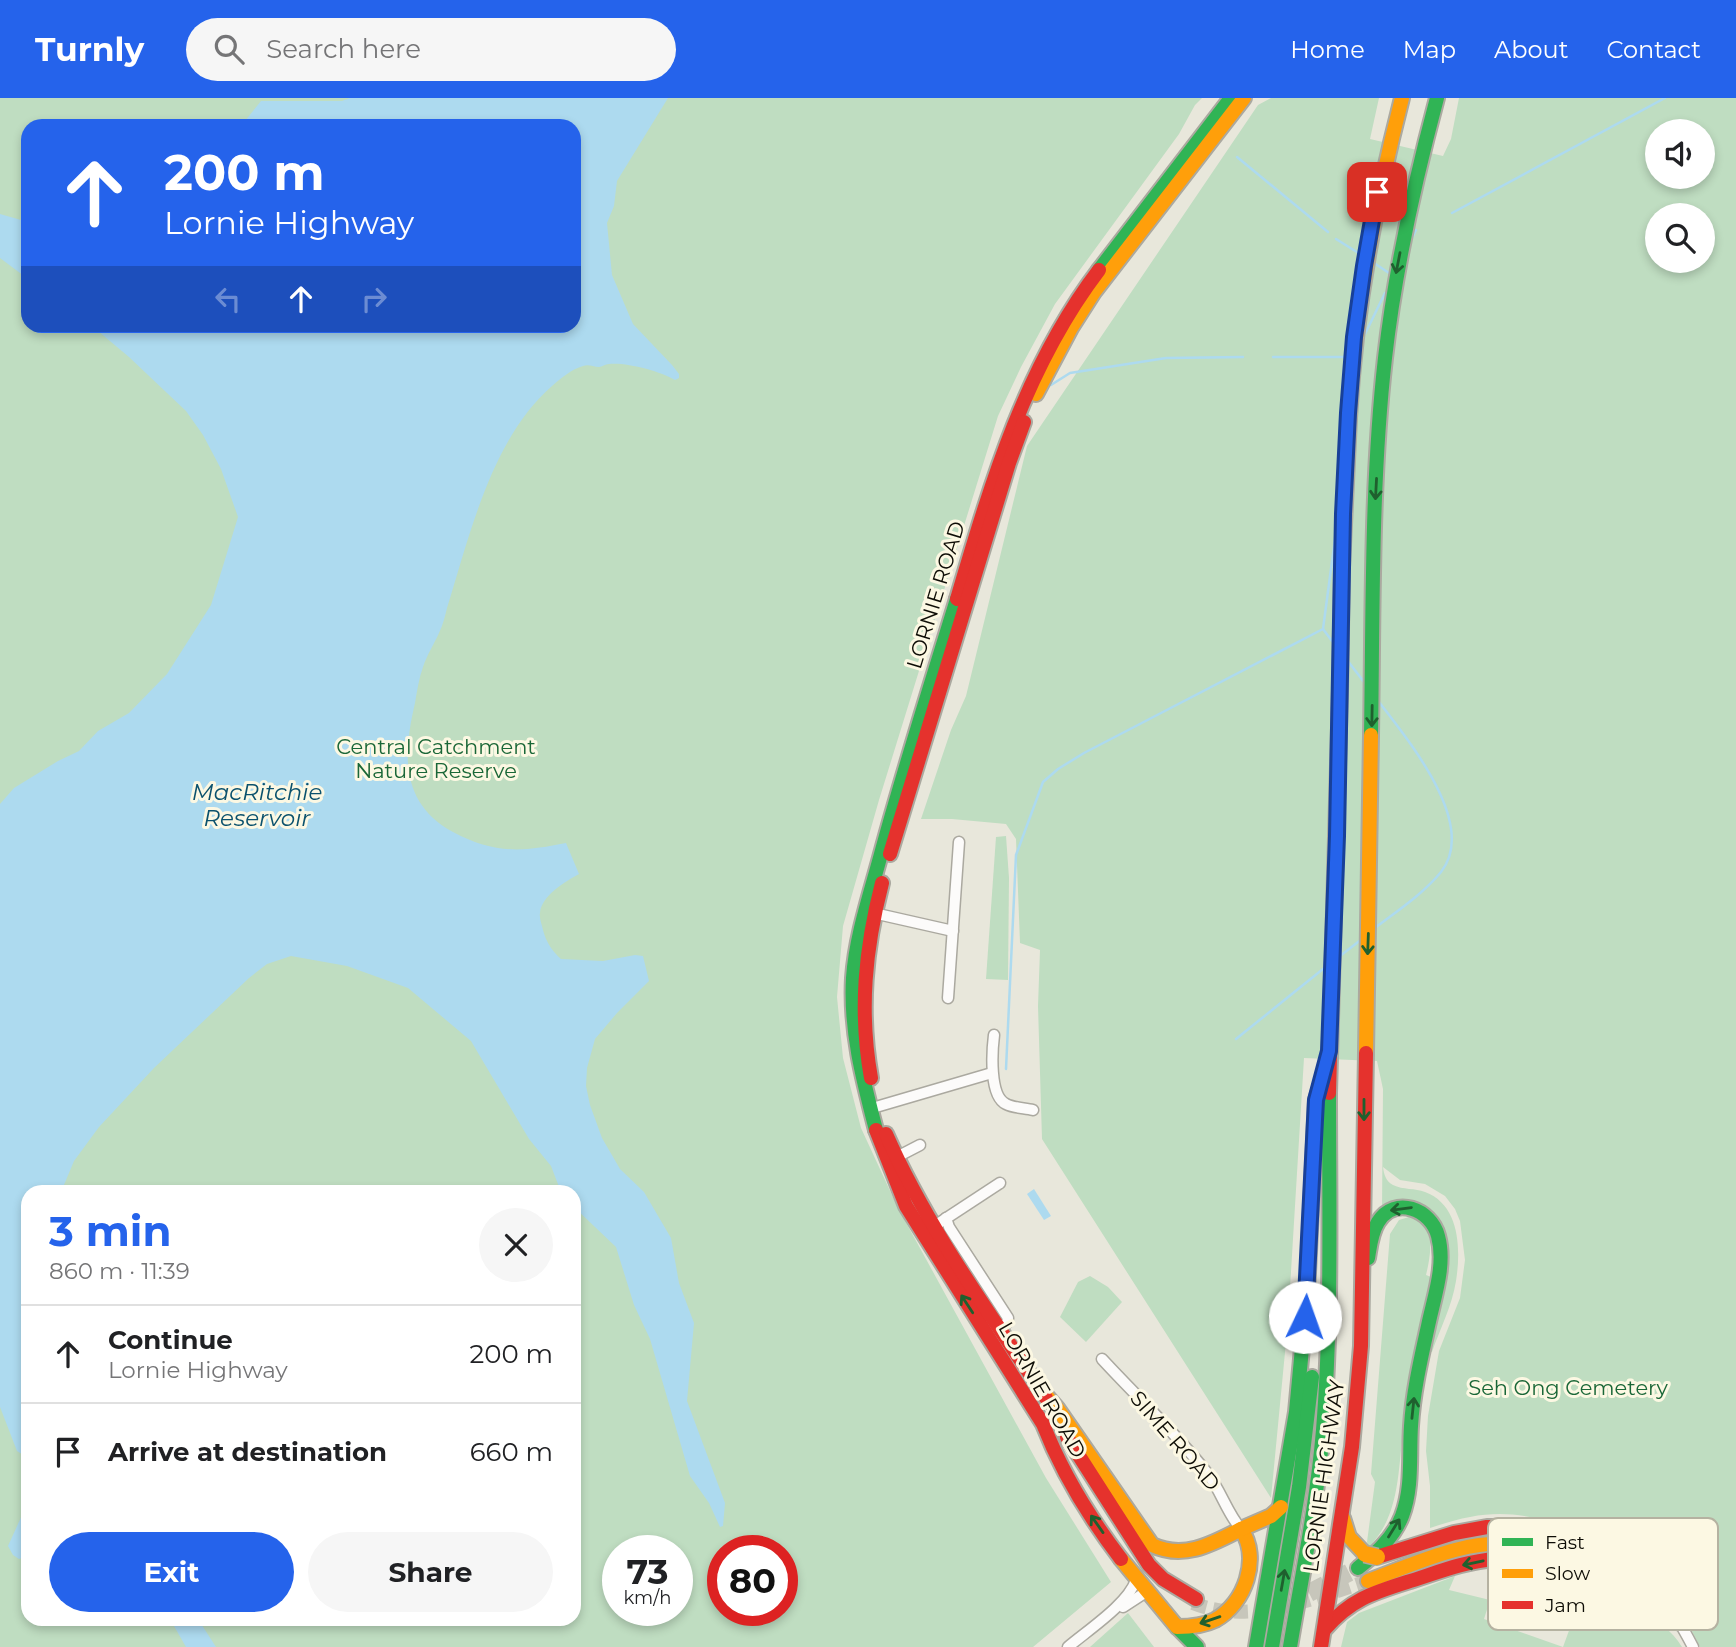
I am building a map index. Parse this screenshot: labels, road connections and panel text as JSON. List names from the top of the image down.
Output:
{
  "streets": {
    "main road": ["LORNIE ROAD", "LORNIE HIGHWAY"],
    "street": ["SIME ROAD"]
  },
  "water": ["MacRitchie Reservoir"],
  "parks": ["Central Catchment Nature Reserve", "Seh Ong Cemetery"],
  "legend": ["Fast", "Slow", "Jam"],
  "page": {
    "header": "Turnly",
    "search": "Search here",
    "nav": [
      "Home",
      "Map",
      "About",
      "Contact"
    ],
    "turn": ["200 m", "Lornie Highway"],
    "heading": ["3 min", "860 m · 11:39"],
    "list": [
      {
        "name": "Continue",
        "note": "Lornie Highway",
        "value": "200 m"
      },
      {
        "name": "Arrive at destination",
        "value": "660 m"
      }
    ],
    "buttons": ["Exit", "Share"],
    "speed": "73 km/h",
    "limit": "80"
  }
}
